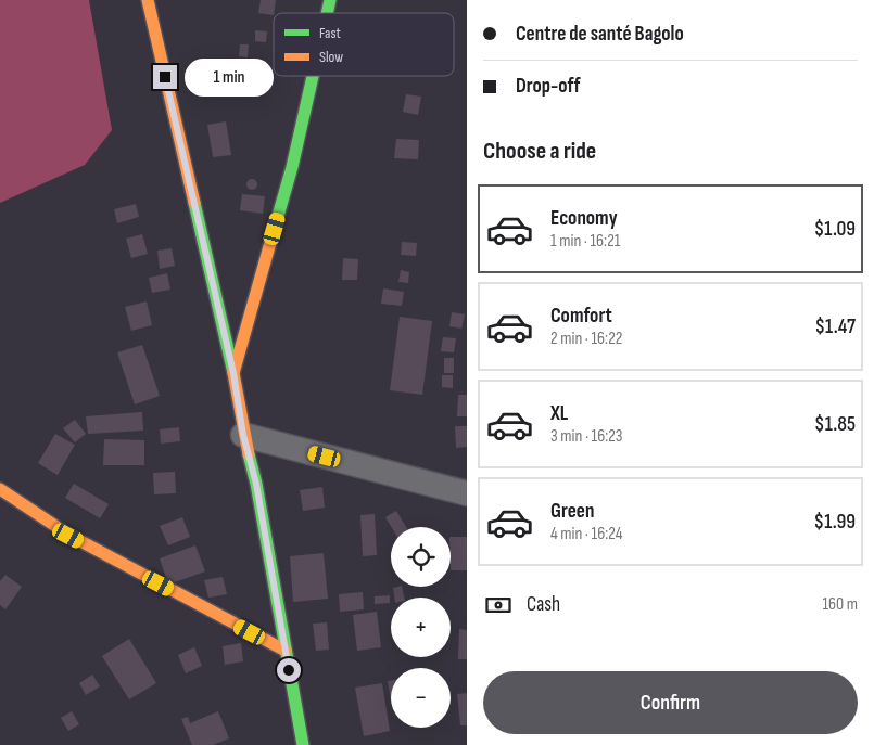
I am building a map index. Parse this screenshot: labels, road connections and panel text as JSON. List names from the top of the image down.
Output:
{
  "legend": ["Fast", "Slow"],
  "page": {
    "banner": ["Centre de santé Bagolo", "Drop-off"],
    "bubble": "1 min",
    "heading": "Choose a ride",
    "list": [
      {
        "name": "Economy",
        "note": "1 min · 16:21",
        "value": "$1.09"
      },
      {
        "name": "Comfort",
        "note": "2 min · 16:22",
        "value": "$1.47"
      },
      {
        "name": "XL",
        "note": "3 min · 16:23",
        "value": "$1.85"
      },
      {
        "name": "Green",
        "note": "4 min · 16:24",
        "value": "$1.99"
      }
    ],
    "map_buttons": ["+", "−"],
    "pay": ["Cash", "160 m"],
    "buttons": "Confirm"
  }
}
